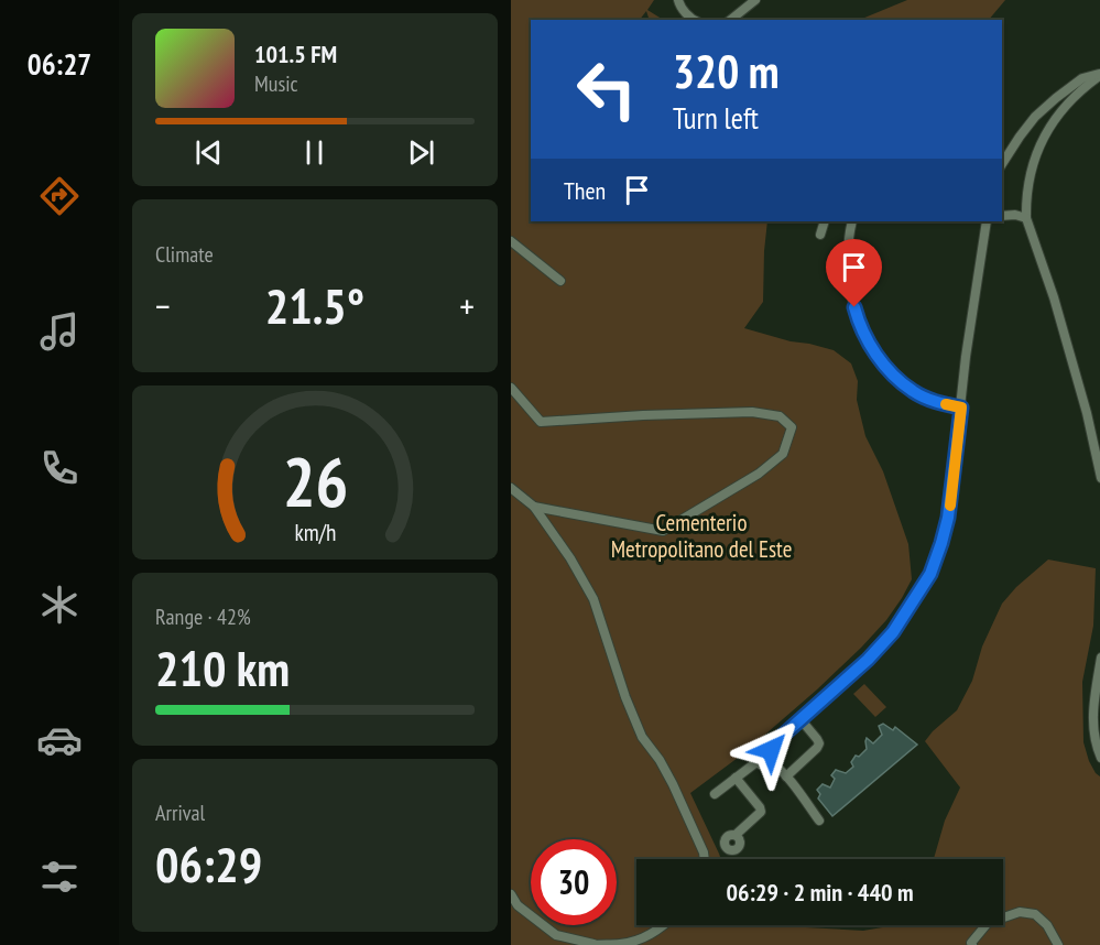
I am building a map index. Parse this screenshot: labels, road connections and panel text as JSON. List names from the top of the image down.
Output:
{
  "parks": ["Cementerio Metropolitano del Este"],
  "page": {
    "tabs": "06:27",
    "turn": ["320 m", "Turn left"],
    "song": ["101.5 FM", "Music"],
    "then": "Then",
    "tile": [
      "Climate",
      ["Range · 42%", "210 km"],
      ["Arrival", "06:29"]
    ],
    "heat": ["−", "21.5°", "+"],
    "limit": "30",
    "trip": "06:29 · 2 min · 440 m",
    "gauge": ["26", "km/h"]
  }
}
